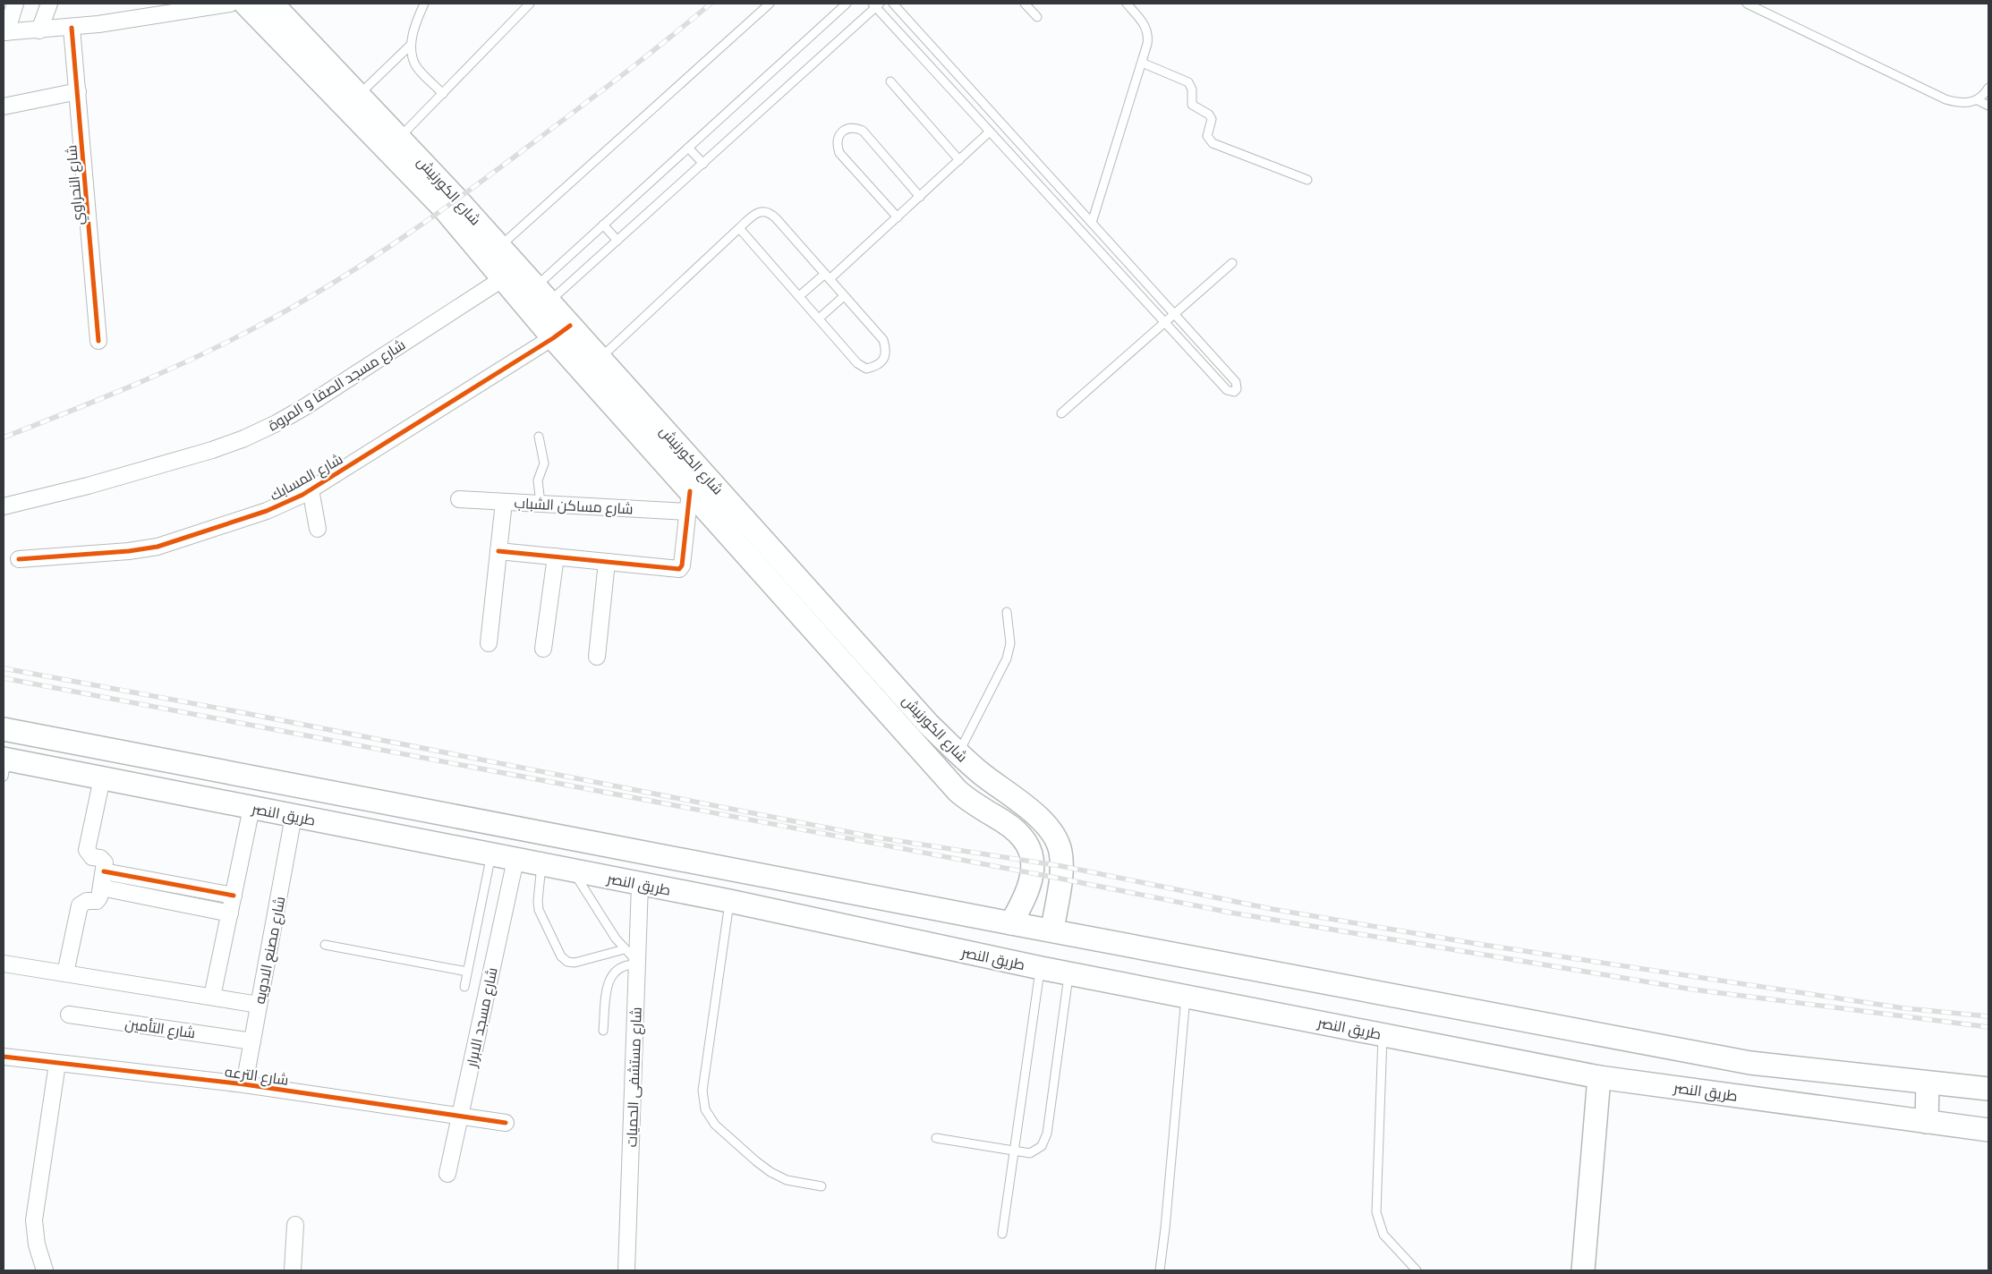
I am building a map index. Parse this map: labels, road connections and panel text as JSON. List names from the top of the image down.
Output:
{
  "streets": {
    "main road": ["شارع الكورنيش", "طريق النصر"],
    "street": [
      "شارع النحراوي",
      "شارع مسجد الصفا و المروة",
      "شارع المسابك",
      "شارع مساكن الشباب",
      "شارع مصنع الادويه",
      "شارع مسجد الابرار",
      "شارع التأمين",
      "شارع الترعه",
      "شارع مستشفى الحميات"
    ]
  },
  "crossings": [
    ["شارع الكورنيش", "شارع مسجد الصفا و المروة"],
    ["شارع الكورنيش", "شارع المسابك"],
    ["شارع الكورنيش", "شارع مساكن الشباب"],
    ["شارع الكورنيش", "طريق النصر"],
    ["طريق النصر", "شارع مصنع الادويه"],
    ["طريق النصر", "شارع مسجد الابرار"],
    ["طريق النصر", "شارع مستشفى الحميات"],
    ["شارع مصنع الادويه", "شارع التأمين"],
    ["شارع مصنع الادويه", "شارع الترعه"],
    ["شارع مسجد الابرار", "شارع الترعه"]
  ]
}
